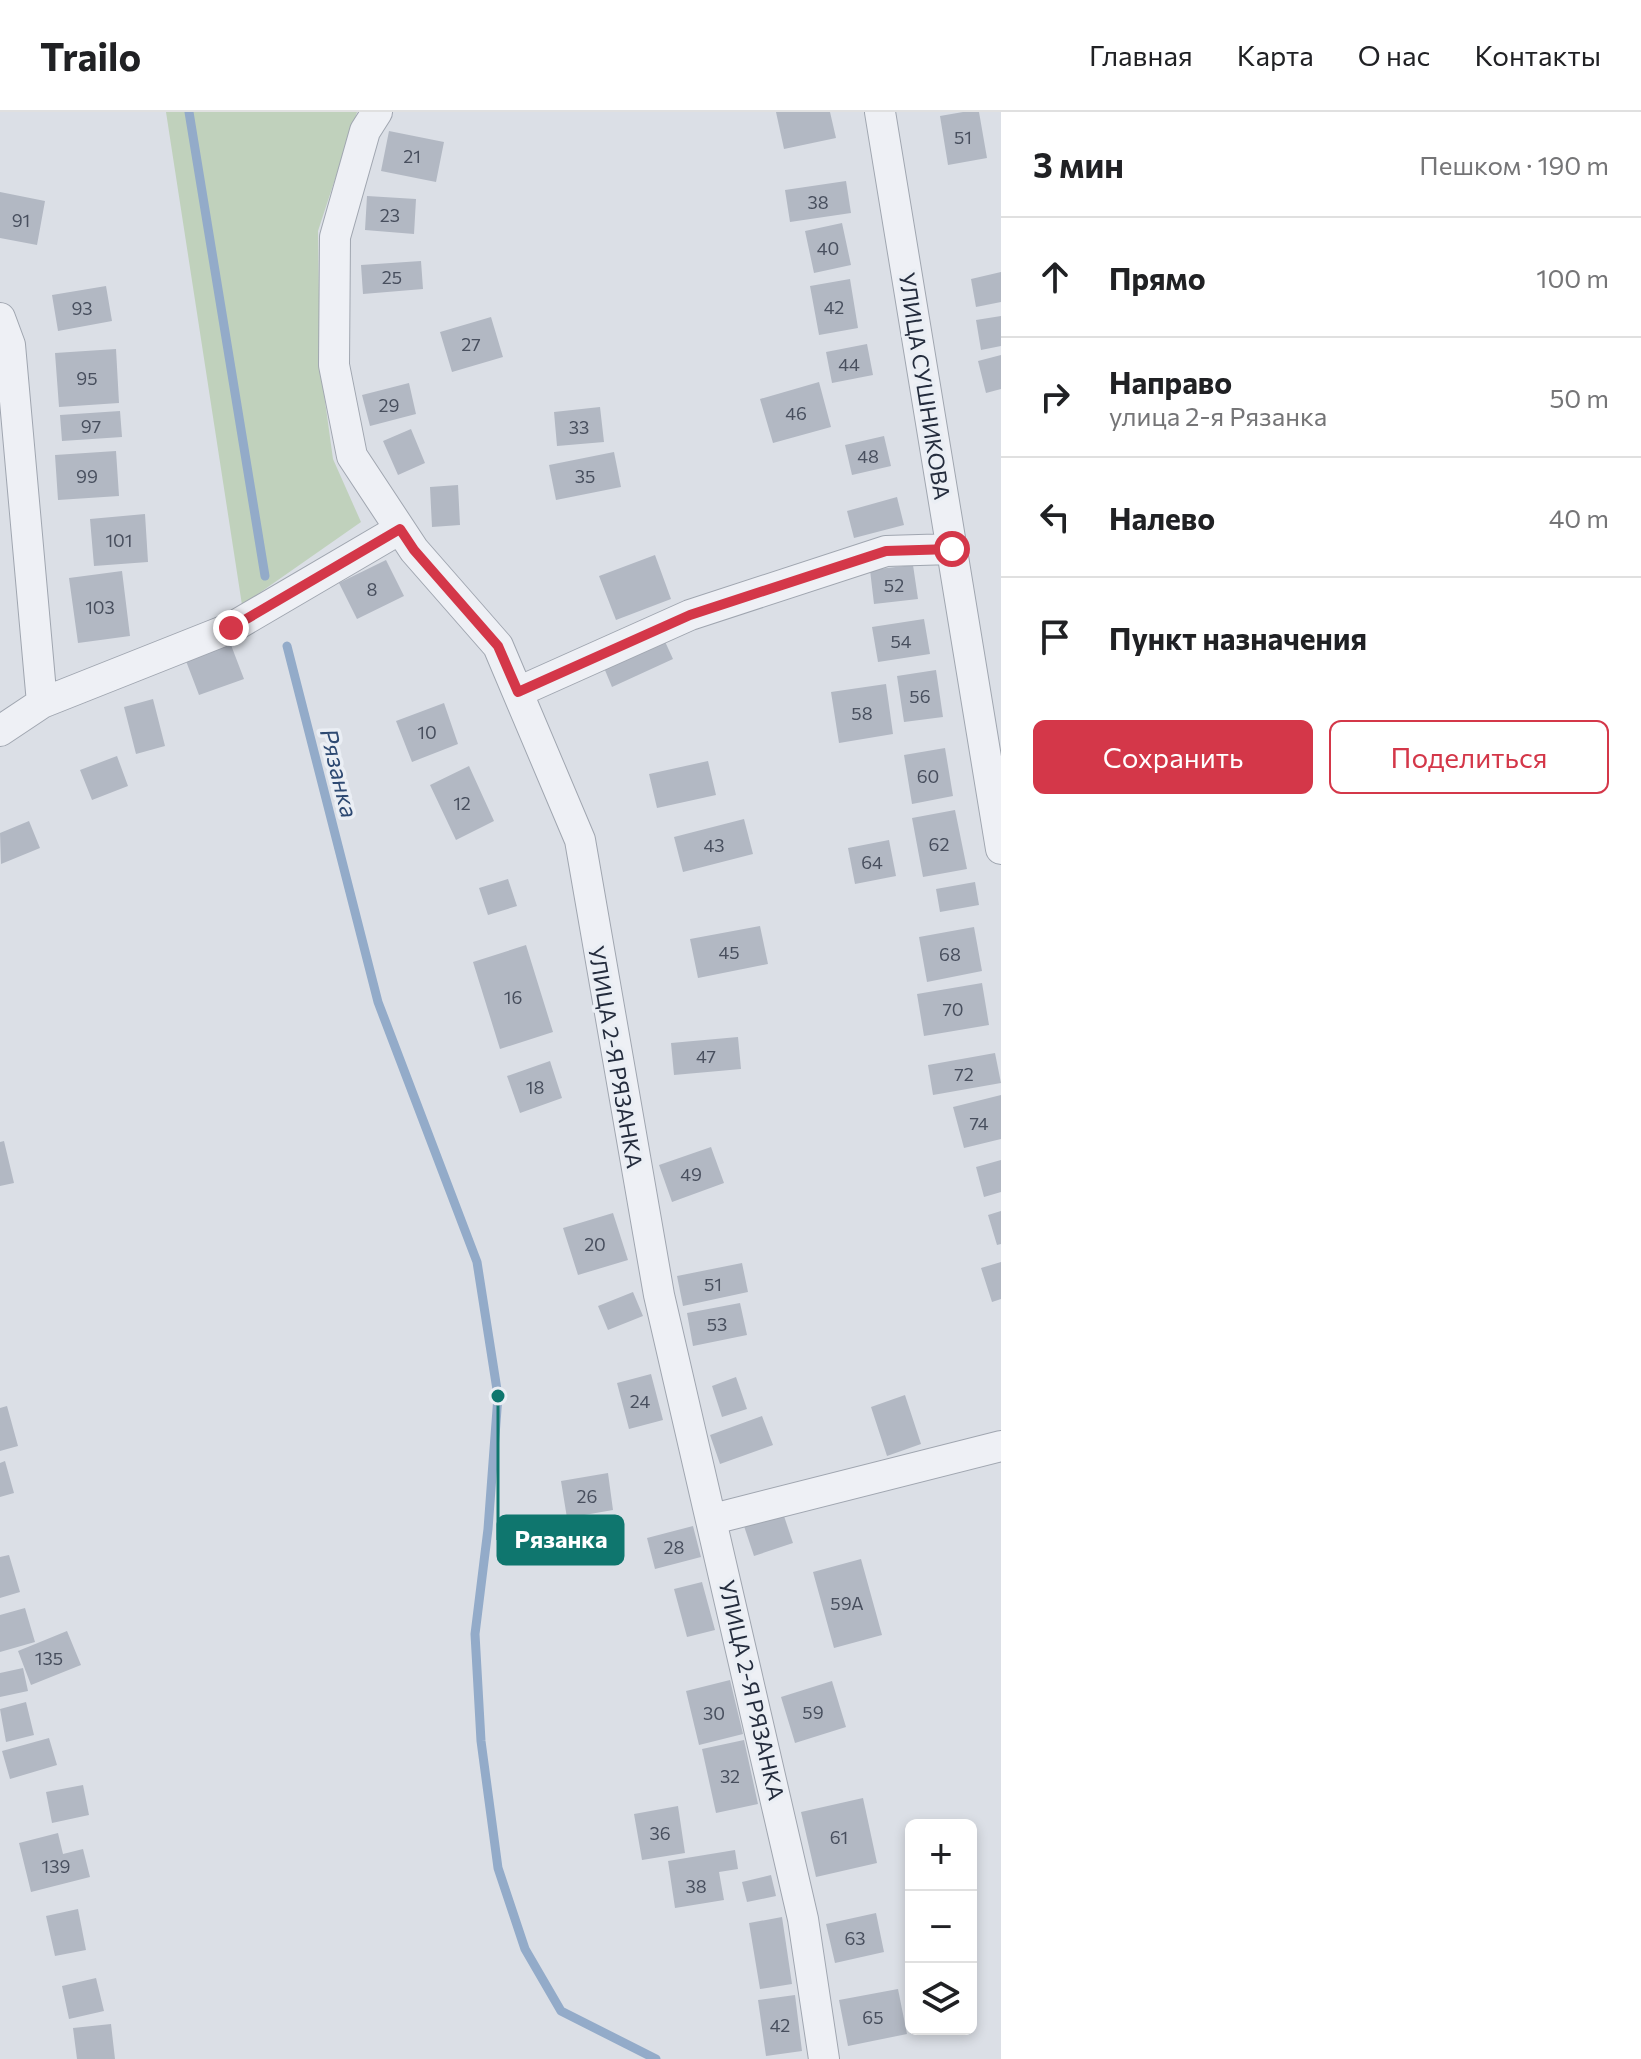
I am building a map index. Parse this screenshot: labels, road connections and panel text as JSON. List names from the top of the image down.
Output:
{
  "streets": {
    "street": ["УЛИЦА СУШНИКОВА", "УЛИЦА 2-Я РЯЗАНКА"]
  },
  "water": ["Рязанка"],
  "places": ["Рязанка"],
  "house_numbers": [
    "51",
    "21",
    "38",
    "23",
    "91",
    "40",
    "25",
    "42",
    "93",
    "27",
    "44",
    "95",
    "29",
    "46",
    "97",
    "33",
    "48",
    "99",
    "35",
    "101",
    "52",
    "8",
    "103",
    "54",
    "56",
    "58",
    "10",
    "60",
    "12",
    "62",
    "43",
    "64",
    "45",
    "68",
    "16",
    "70",
    "47",
    "72",
    "18",
    "74",
    "49",
    "20",
    "51",
    "53",
    "24",
    "26",
    "28",
    "59А",
    "135",
    "59",
    "30",
    "32",
    "36",
    "61",
    "139",
    "38",
    "63",
    "65",
    "42"
  ],
  "page": {
    "header": "Trailo",
    "nav": [
      "Главная",
      "Карта",
      "О нас",
      "Контакты"
    ],
    "heading": ["3 мин", "Пешком · 190 m"],
    "list": [
      ["Прямо", "100 m"],
      ["Направо", "улица 2-я Рязанка", "50 m"],
      ["Налево", "40 m"],
      "Пункт назначения"
    ],
    "buttons": ["Сохранить", "Поделиться"],
    "map_buttons": ["+", "−"]
  }
}
